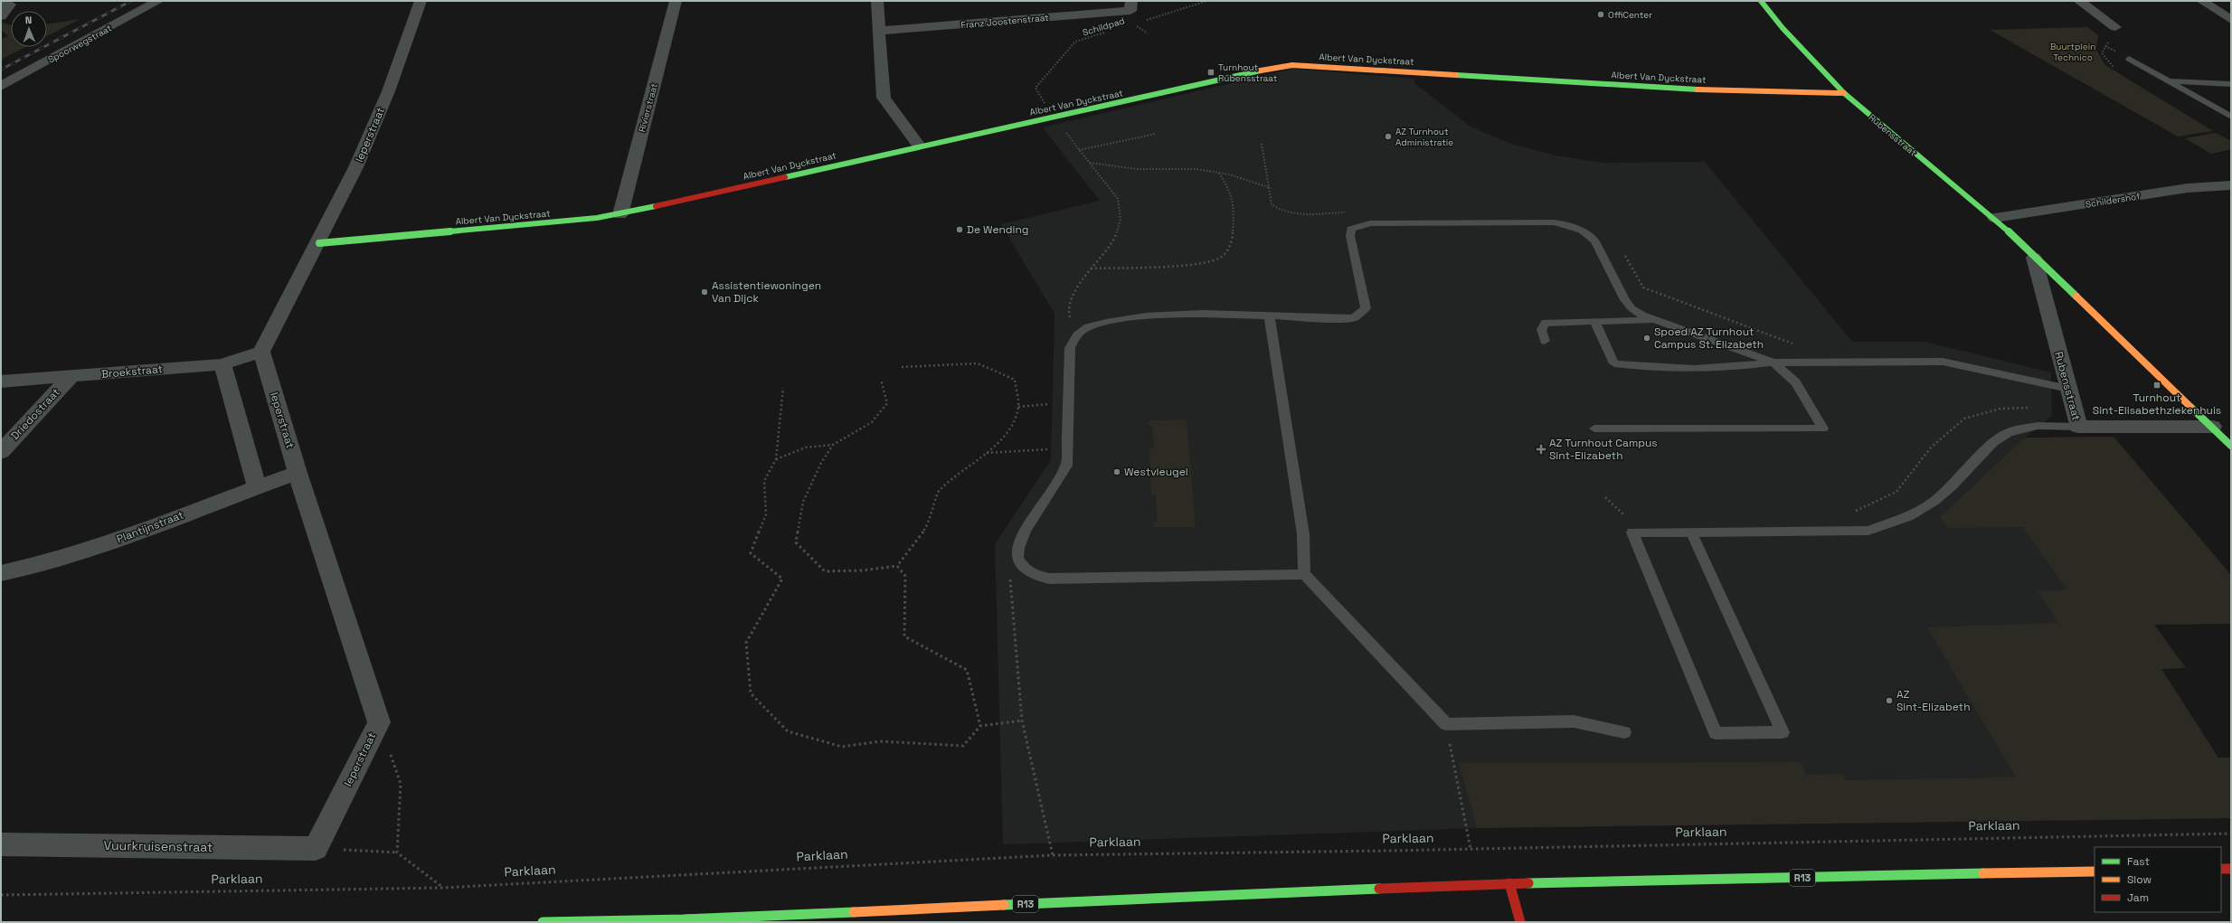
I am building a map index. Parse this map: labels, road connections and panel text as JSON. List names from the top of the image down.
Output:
{
  "streets": {
    "street": [
      "Franz Joostenstraat",
      "Spoorwegstraat",
      "Albert Van Dyckstraat",
      "Rivierstraat",
      "Ieperstraat",
      "Rubensstraat",
      "Schildershof",
      "Broekstraat",
      "Driedostraat",
      "Plantijnstraat",
      "Vuurkruisenstraat",
      "R13"
    ],
    "path": ["Schildpad", "Parklaan"]
  },
  "crossings": [
    ["Franz Joostenstraat", "Schildpad"],
    ["Schildpad", "Albert Van Dyckstraat"],
    ["Albert Van Dyckstraat", "Rivierstraat"],
    ["Albert Van Dyckstraat", "Ieperstraat"],
    ["Albert Van Dyckstraat", "Rubensstraat"],
    ["Ieperstraat", "Broekstraat"],
    ["Ieperstraat", "Plantijnstraat"],
    ["Ieperstraat", "Vuurkruisenstraat"],
    ["Rubensstraat", "Schildershof"],
    ["Broekstraat", "Driedostraat"]
  ],
  "parks": ["Buurtplein Technico"],
  "places": {
    "other": [
      "OffiCenter",
      "AZ Turnhout Administratie",
      "De Wending",
      "Assistentiewoningen Van Dijck",
      "Spoed AZ Turnhout Campus St. Elizabeth",
      "Westvleugel",
      "AZ Sint-Elizabeth"
    ],
    "transit": ["Turnhout Rubensstraat", "Turnhout Sint-Elisabethziekenhuis"],
    "health": ["AZ Turnhout Campus Sint-Elizabeth"]
  },
  "legend": ["Fast", "Slow", "Jam"],
  "north": "top"
}
